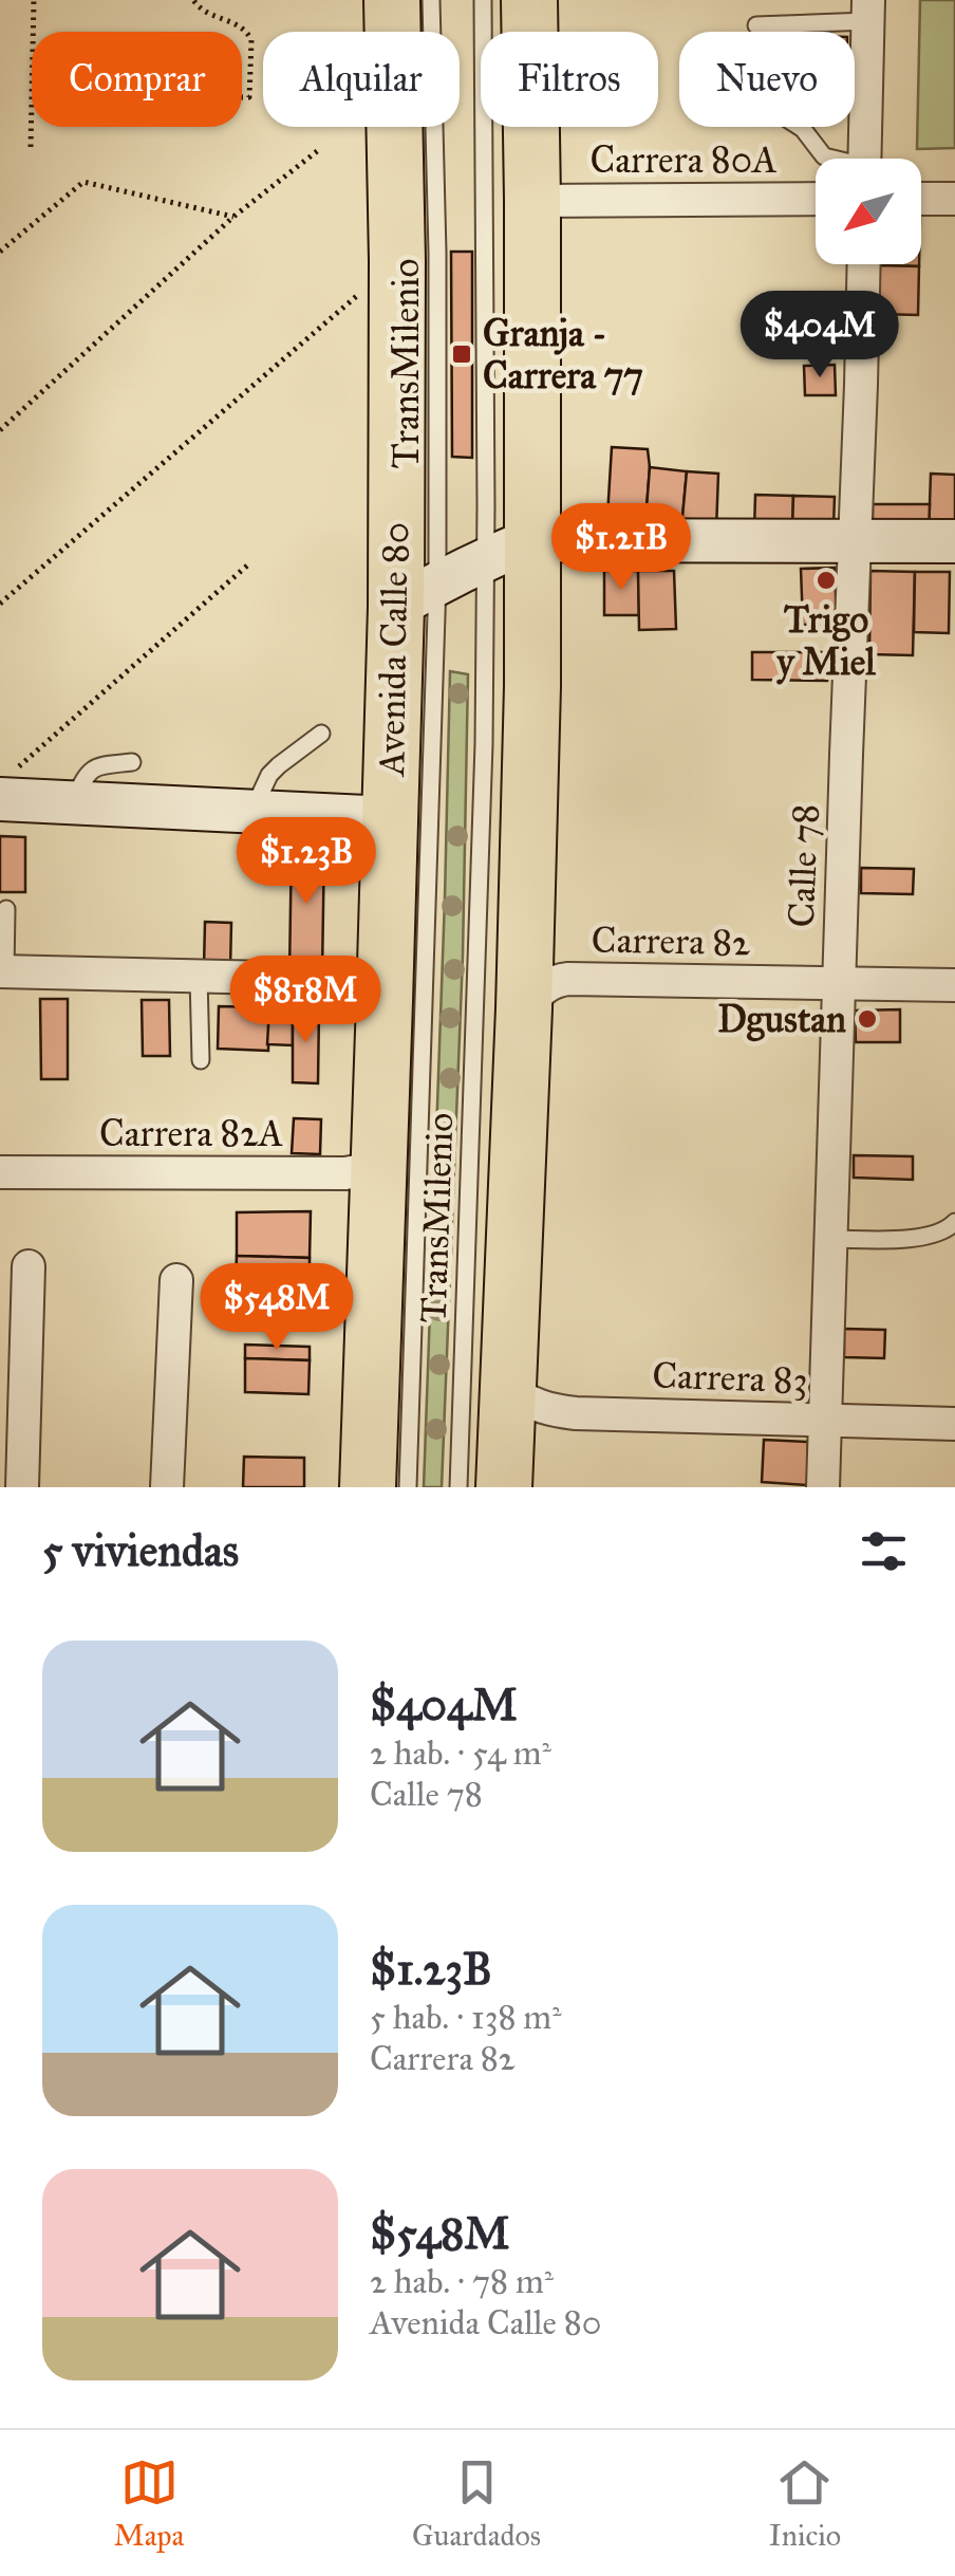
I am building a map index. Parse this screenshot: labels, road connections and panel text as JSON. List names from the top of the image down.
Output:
{
  "streets": {
    "highway": ["Avenida Calle 80"],
    "street": [
      "Carrera 80A",
      "Calle 78",
      "Carrera 82",
      "Carrera 82A",
      "Carrera 83"
    ],
    "lane": ["TransMilenio"]
  },
  "crossings": [
    ["TransMilenio", "Avenida Calle 80"],
    ["Avenida Calle 80", "Carrera 82A"],
    ["Calle 78", "Carrera 82"],
    ["Calle 78", "Carrera 83"]
  ],
  "places": {
    "transit": ["Granja - Carrera 77"],
    "other": ["Trigo y Miel", "Dgustan"]
  },
  "north": "bottom left",
  "page": {
    "chip": [
      "Comprar",
      "Alquilar",
      "Filtros",
      "Nuevo"
    ],
    "price": [
      "$404M",
      "$1.21B",
      "$1.23B",
      "$818M",
      "$548M"
    ],
    "heading": "5 viviendas",
    "list": [
      {
        "name": "$404M",
        "note": "2 hab. · 54 m² · Calle 78"
      },
      {
        "name": "$1.23B",
        "note": "5 hab. · 138 m² · Carrera 82"
      },
      {
        "name": "$548M",
        "note": "2 hab. · 78 m² · Avenida Calle 80"
      }
    ],
    "tabs": ["Mapa", "Guardados", "Inicio"]
  }
}
